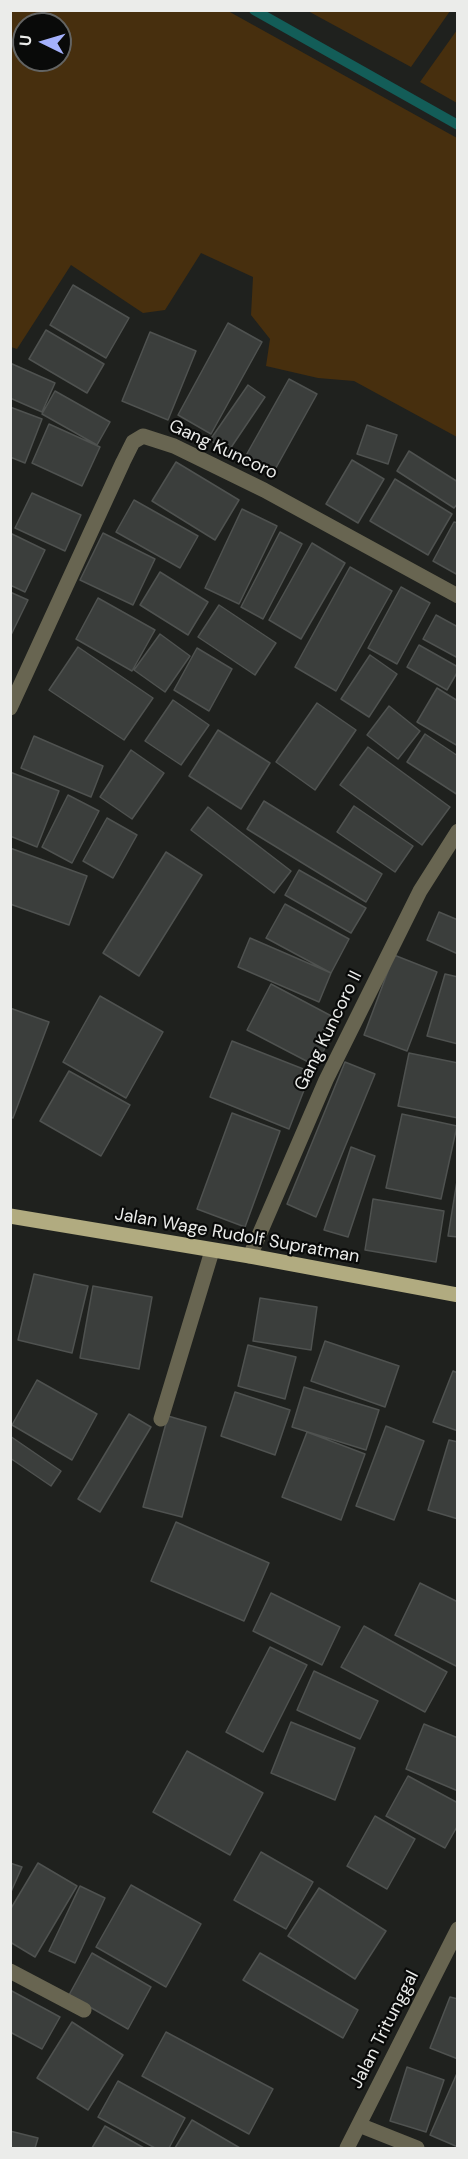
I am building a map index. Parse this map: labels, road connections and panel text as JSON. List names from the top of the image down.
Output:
{
  "streets": {
    "main road": ["Jalan Wage Rudolf Supratman"],
    "street": ["Gang Kuncoro", "Gang Kuncoro II", "Jalan Tritunggal"]
  },
  "crossings": [
    ["Gang Kuncoro II", "Jalan Wage Rudolf Supratman"]
  ],
  "north": "left"
}
